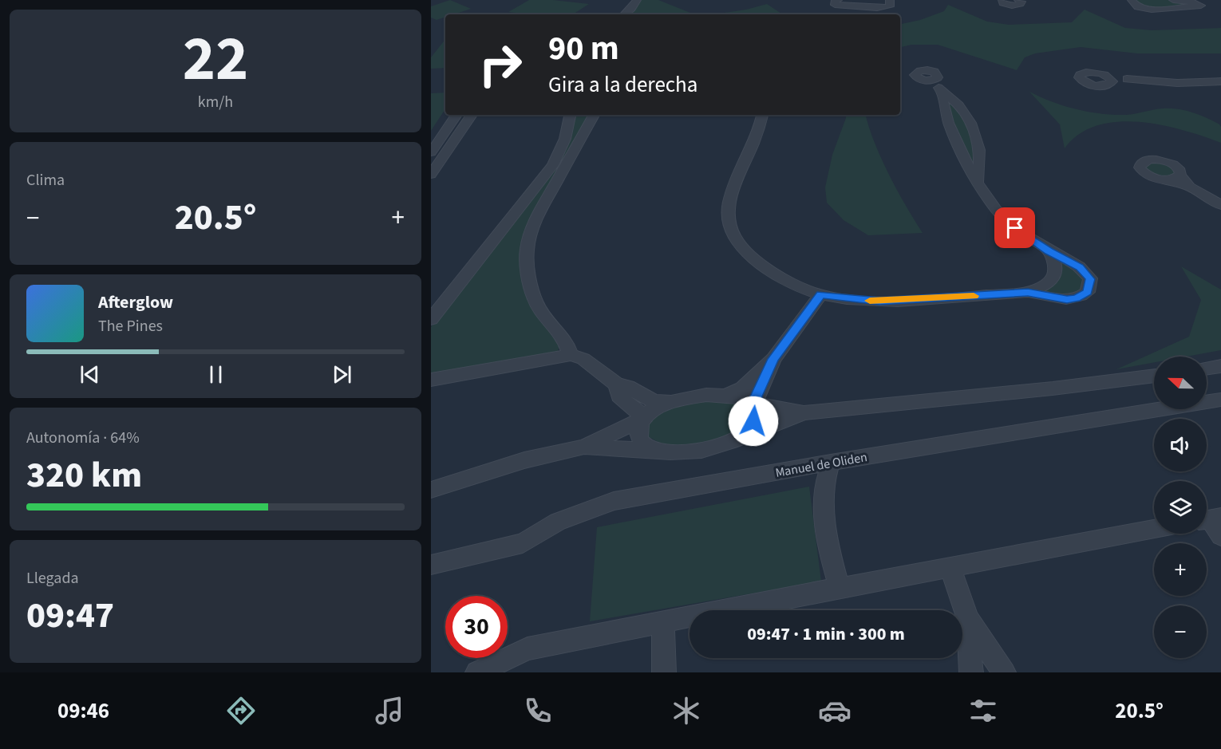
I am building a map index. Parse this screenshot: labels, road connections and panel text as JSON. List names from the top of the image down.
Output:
{
  "streets": {
    "street": ["Manuel de Oliden"]
  },
  "north": "left",
  "page": {
    "tile": [
      ["22", "km/h"],
      "Clima",
      ["Autonomía · 64%", "320 km"],
      ["Llegada", "09:47"]
    ],
    "turn": ["90 m", "Gira a la derecha"],
    "heat": ["−", "20.5°", "+"],
    "song": ["Afterglow", "The Pines"],
    "map_buttons": ["+", "−"],
    "limit": "30",
    "trip": "09:47 · 1 min · 300 m",
    "tabs": ["09:46", "20.5°"]
  }
}
